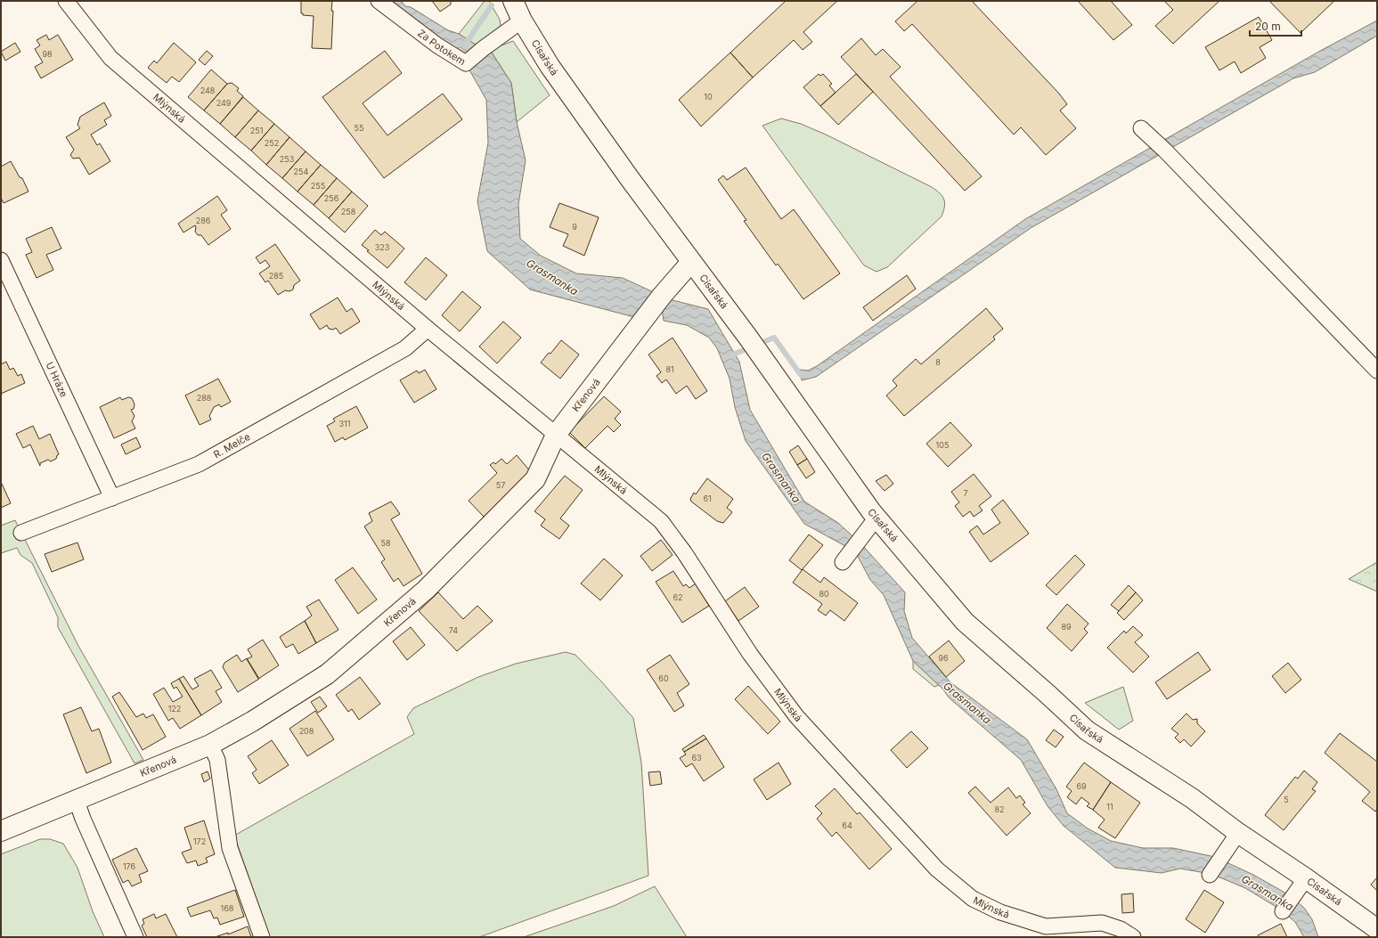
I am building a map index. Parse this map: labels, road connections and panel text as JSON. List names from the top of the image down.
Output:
{
  "streets": {
    "street": [
      "Za Potokem",
      "Císařská",
      "Mlýnská",
      "U Hráze",
      "Křenová",
      "R. Melče"
    ]
  },
  "crossings": [
    ["Za Potokem", "Císařská"],
    ["Císařská", "Křenová"],
    ["Mlýnská", "Křenová"],
    ["Mlýnská", "R. Melče"],
    ["U Hráze", "R. Melče"]
  ],
  "water": ["Grasmanka"],
  "house_numbers": [
    "98",
    "248",
    "10",
    "249",
    "55",
    "251",
    "252",
    "253",
    "254",
    "255",
    "256",
    "258",
    "286",
    "9",
    "323",
    "285",
    "8",
    "81",
    "288",
    "311",
    "105",
    "57",
    "7",
    "61",
    "58",
    "80",
    "62",
    "89",
    "74",
    "96",
    "60",
    "122",
    "208",
    "63",
    "69",
    "5",
    "11",
    "82",
    "64",
    "172",
    "176",
    "168"
  ],
  "scale_bar": "20 m"
}
